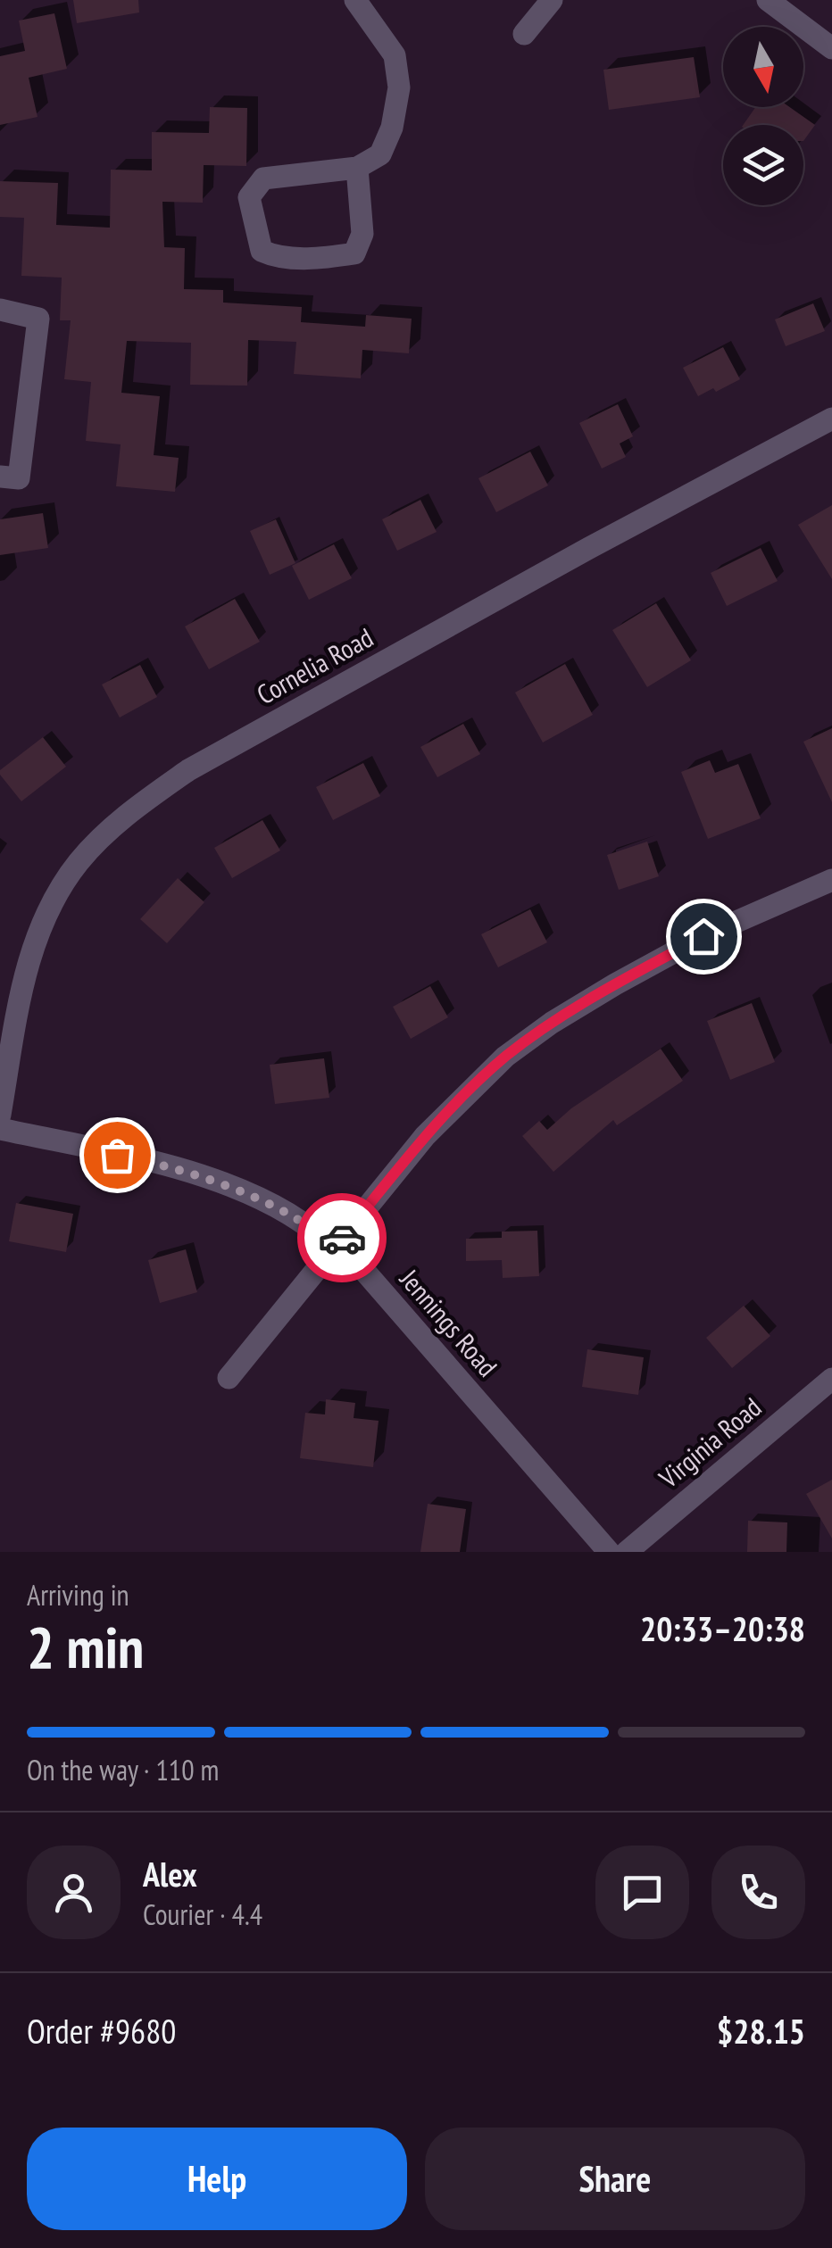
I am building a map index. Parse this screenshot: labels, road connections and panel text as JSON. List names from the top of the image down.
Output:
{
  "streets": {
    "street": ["Cornelia Road", "Jennings Road", "Virginia Road"]
  },
  "north": "bottom",
  "page": {
    "heading": ["2 min", "Arriving in", "20:33–20:38"],
    "panel": [
      "Alex",
      "Courier · 4.4",
      "Order #9680",
      "$28.15"
    ],
    "bar": "On the way · 110 m",
    "buttons": ["Help", "Share"]
  }
}
